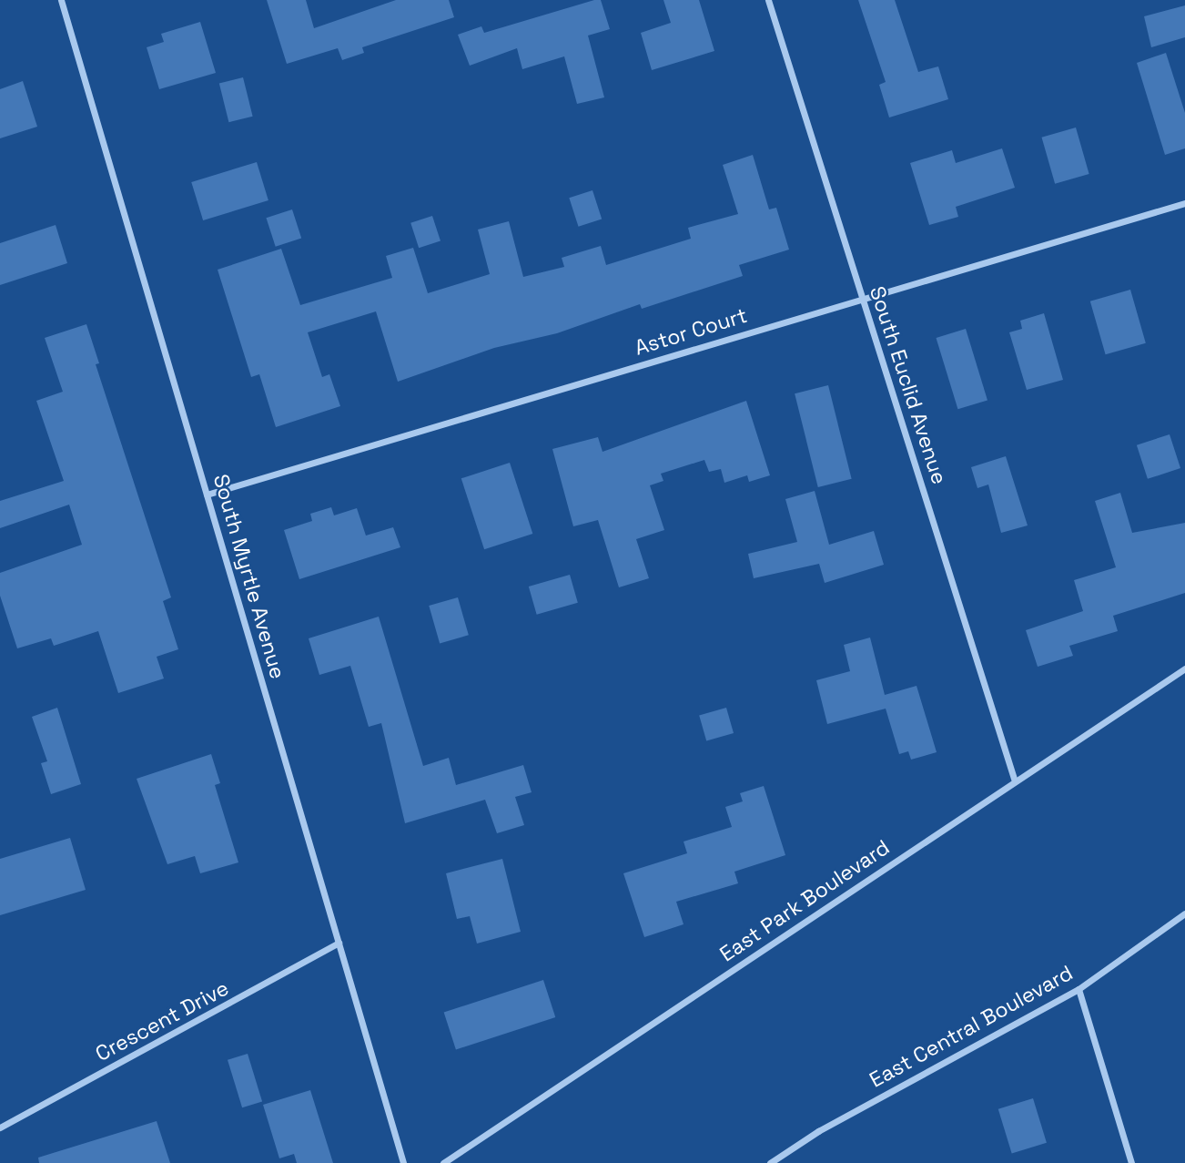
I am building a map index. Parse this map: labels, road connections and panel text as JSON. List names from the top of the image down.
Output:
{
  "streets": {
    "street": [
      "Astor Court",
      "South Euclid Avenue",
      "South Myrtle Avenue",
      "East Park Boulevard",
      "Crescent Drive",
      "East Central Boulevard"
    ]
  },
  "crossings": [
    ["Astor Court", "South Euclid Avenue"],
    ["Astor Court", "South Myrtle Avenue"],
    ["South Euclid Avenue", "East Park Boulevard"],
    ["South Myrtle Avenue", "Crescent Drive"]
  ]
}
